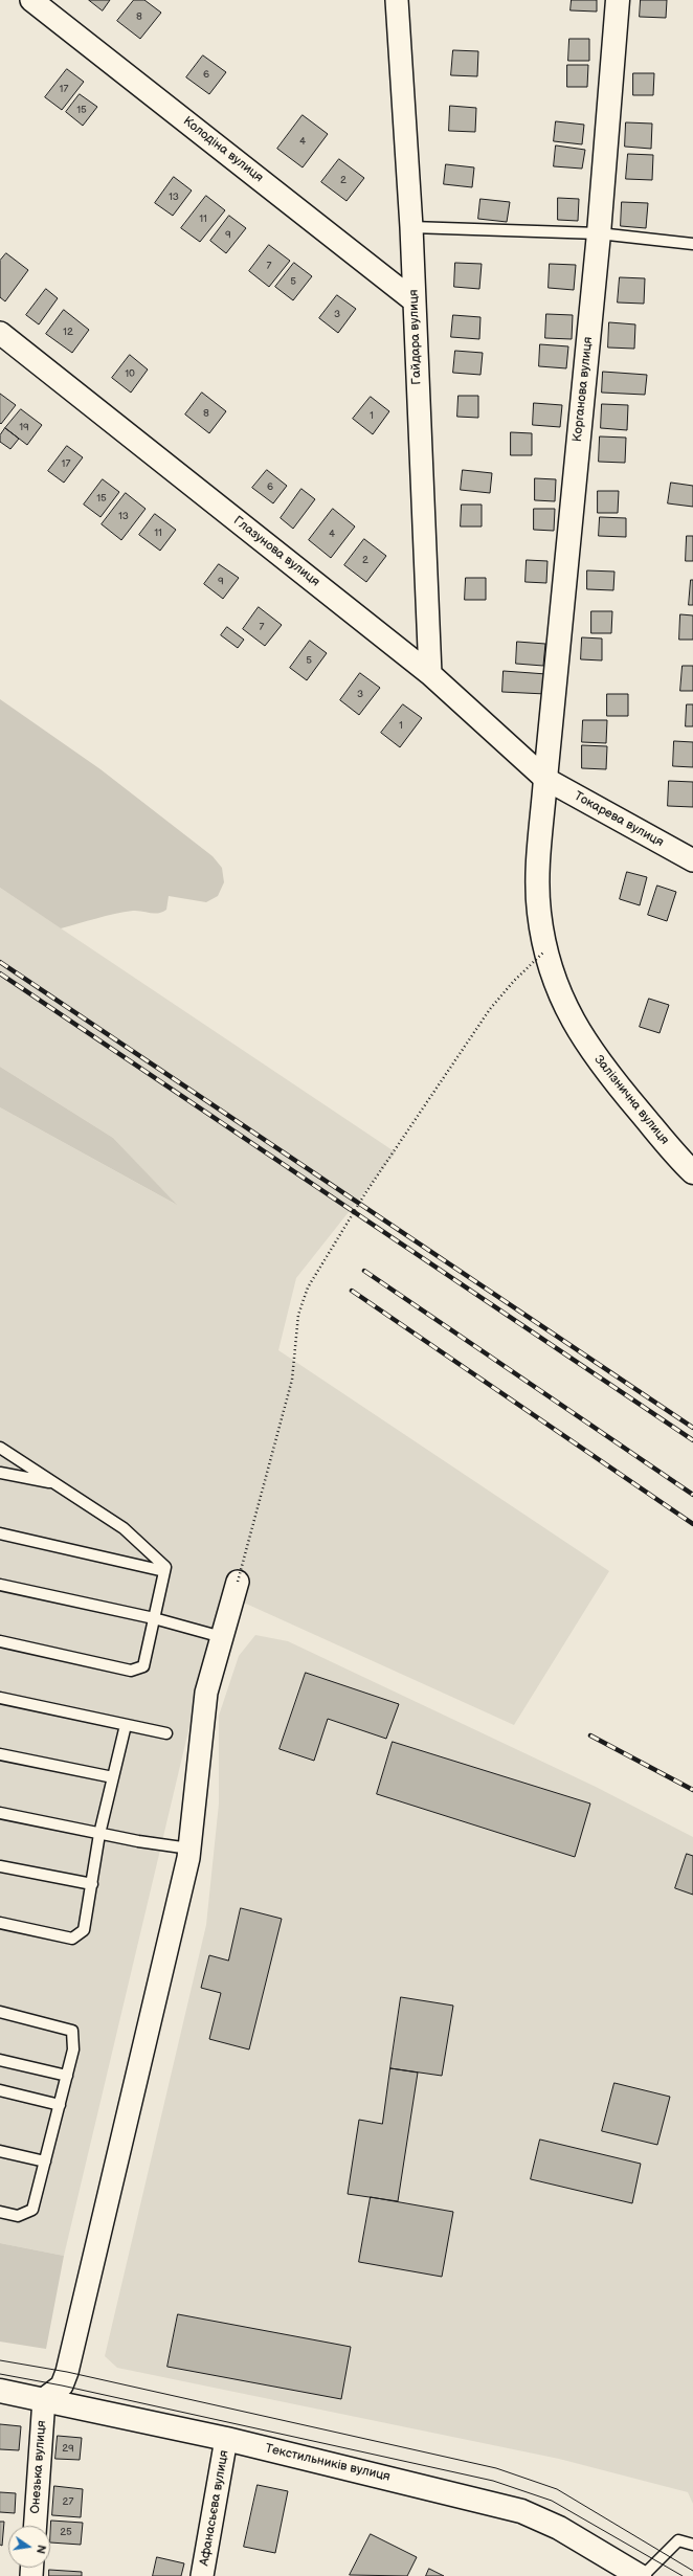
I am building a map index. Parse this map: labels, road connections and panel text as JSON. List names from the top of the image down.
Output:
{
  "streets": {
    "main road": ["Корганова вулиця", "Залізнична вулиця", "Текстильників вулиця"],
    "street": [
      "Колодіна вулиця",
      "Гайдара вулиця",
      "Глазунова вулиця",
      "Токарева вулиця",
      "Онезька вулиця",
      "Афанасьєва вулиця"
    ]
  },
  "crossings": [
    ["Колодіна вулиця", "Гайдара вулиця"],
    ["Гайдара вулиця", "Глазунова вулиця"],
    ["Корганова вулиця", "Глазунова вулиця"],
    ["Корганова вулиця", "Токарева вулиця"],
    ["Корганова вулиця", "Залізнична вулиця"],
    ["Глазунова вулиця", "Токарева вулиця"],
    ["Глазунова вулиця", "Залізнична вулиця"],
    ["Токарева вулиця", "Залізнична вулиця"],
    ["Текстильників вулиця", "Онезька вулиця"],
    ["Текстильників вулиця", "Афанасьєва вулиця"]
  ],
  "house_numbers": [
    "8",
    "6",
    "17",
    "15",
    "4",
    "2",
    "13",
    "11",
    "9",
    "7",
    "5",
    "3",
    "12",
    "10",
    "8",
    "1",
    "19",
    "17",
    "6",
    "15",
    "13",
    "11",
    "4",
    "2",
    "9",
    "7",
    "5",
    "3",
    "1",
    "29",
    "27",
    "25"
  ],
  "north": "right"
}
